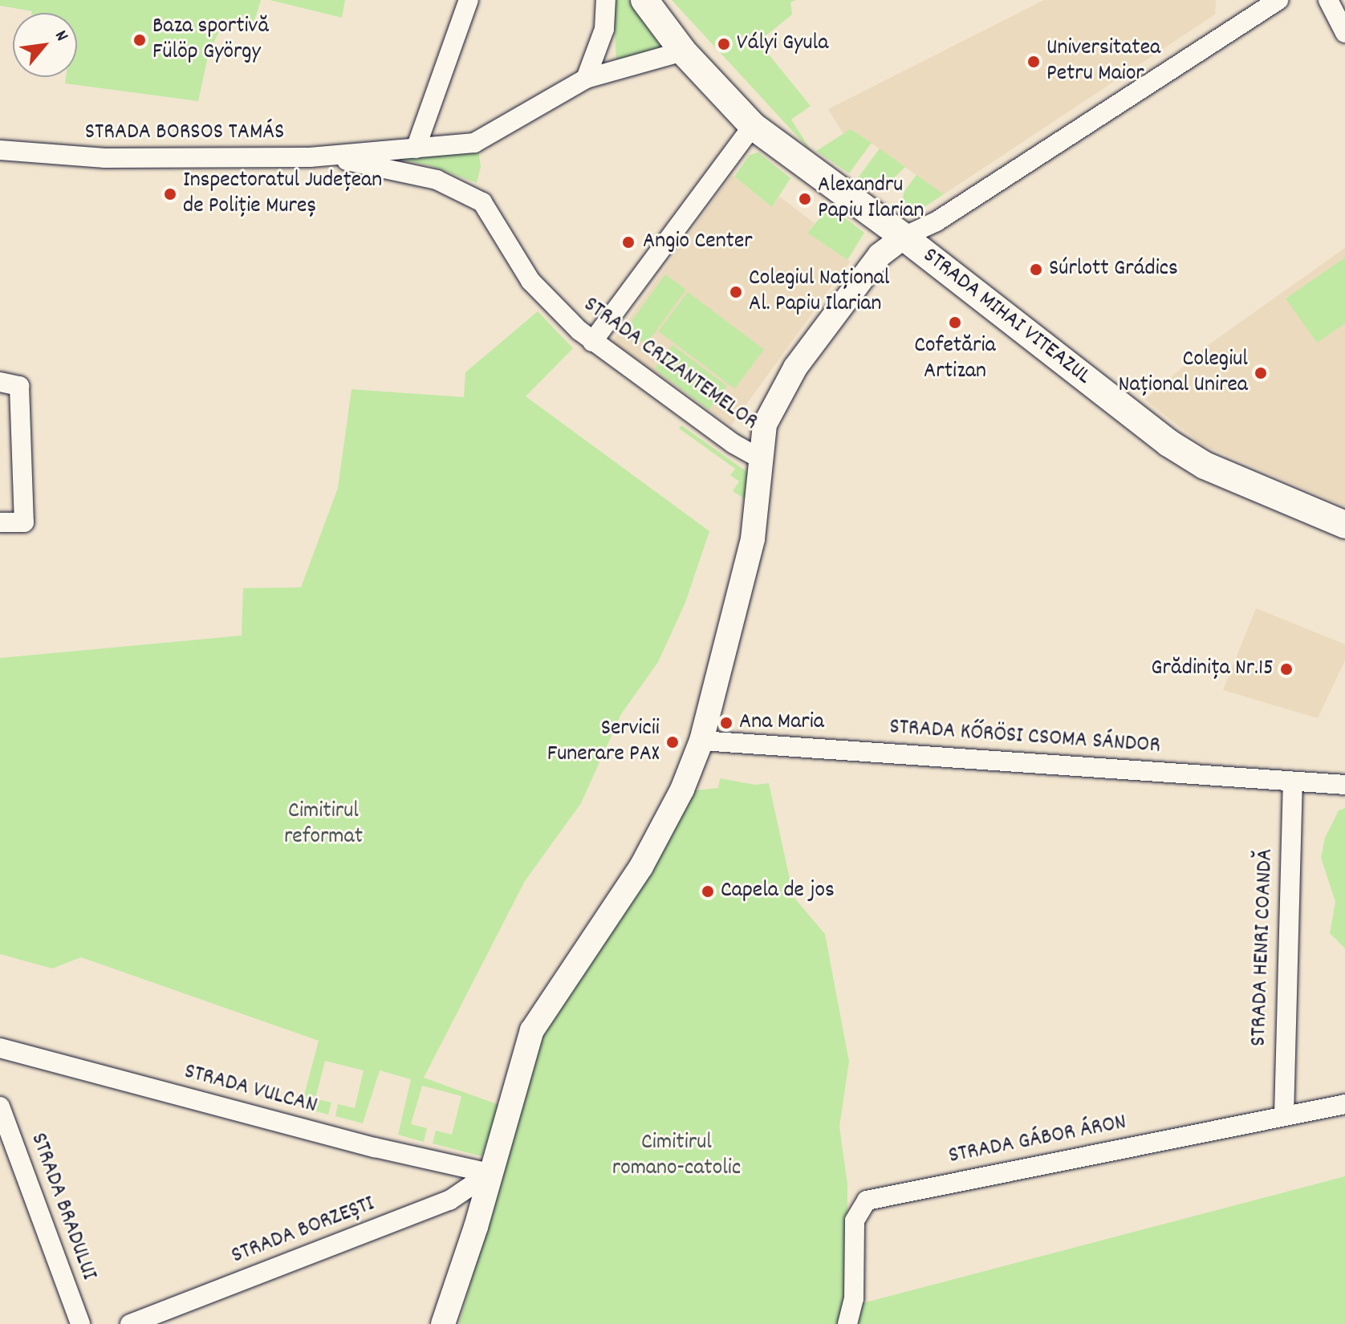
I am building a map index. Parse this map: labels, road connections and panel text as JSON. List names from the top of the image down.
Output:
{
  "streets": {
    "main road": ["STRADA MIHAI VITEAZUL"],
    "street": [
      "STRADA BORSOS TAMÁS",
      "STRADA CRIZANTEMELOR",
      "STRADA KŐRÖSI CSOMA SÁNDOR",
      "STRADA HENRI COANDĂ",
      "STRADA VULCAN",
      "STRADA GÁBOR ÁRON",
      "STRADA BRADULUI",
      "STRADA BORZEȘTI"
    ]
  },
  "crossings": [
    ["STRADA BORSOS TAMÁS", "STRADA MIHAI VITEAZUL"],
    ["STRADA BORSOS TAMÁS", "STRADA CRIZANTEMELOR"],
    ["STRADA KŐRÖSI CSOMA SÁNDOR", "STRADA HENRI COANDĂ"],
    ["STRADA HENRI COANDĂ", "STRADA GÁBOR ÁRON"],
    ["STRADA VULCAN", "STRADA BORZEȘTI"]
  ],
  "parks": ["Cimitirul reformat", "Cimitirul romano-catolic"],
  "places": [
    "Baza sportivă Fülöp György",
    "Vályi Gyula",
    "Universitatea Petru Maior",
    "Inspectoratul Județean de Poliție Mureș",
    "Alexandru Papiu Ilarian",
    "Angio Center",
    "Súrlott Grádics",
    "Colegiul Național Al. Papiu Ilarian",
    "Cofetăria Artizan",
    "Colegiul Național Unirea",
    "Grădinița Nr.15",
    "Ana Maria",
    "Servicii Funerare PAX",
    "Capela de jos"
  ],
  "north": "top right"
}
